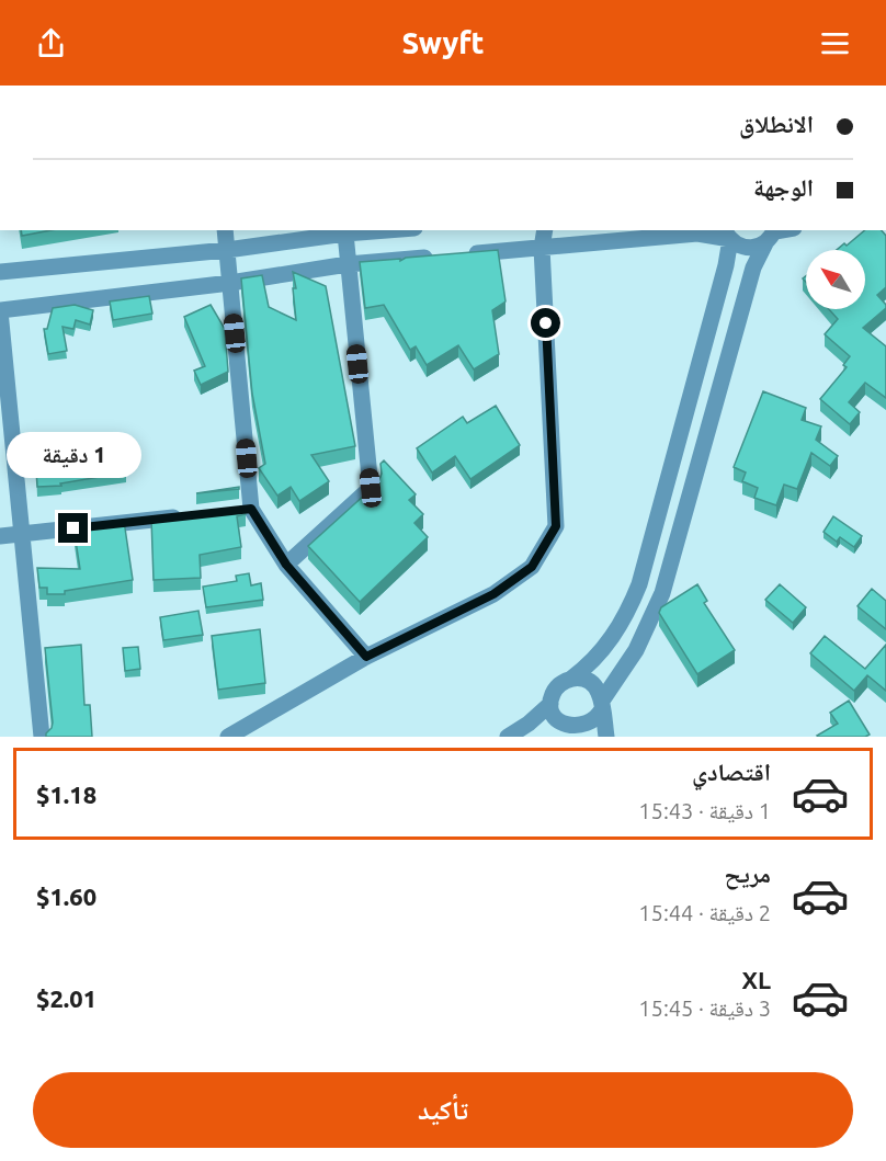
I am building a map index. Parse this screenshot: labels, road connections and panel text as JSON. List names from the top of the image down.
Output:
{
  "north": "top left",
  "page": {
    "header": "Swyft",
    "banner": ["الانطلاق", "الوجهة"],
    "bubble": "1 دقيقة",
    "list": [
      {
        "name": "اقتصادي",
        "note": "1 دقيقة · 15:43",
        "value": "$1.18"
      },
      {
        "name": "مريح",
        "note": "2 دقيقة · 15:44",
        "value": "$1.60"
      },
      {
        "name": "XL",
        "note": "3 دقيقة · 15:45",
        "value": "$2.01"
      }
    ],
    "buttons": "تأكيد"
  }
}
